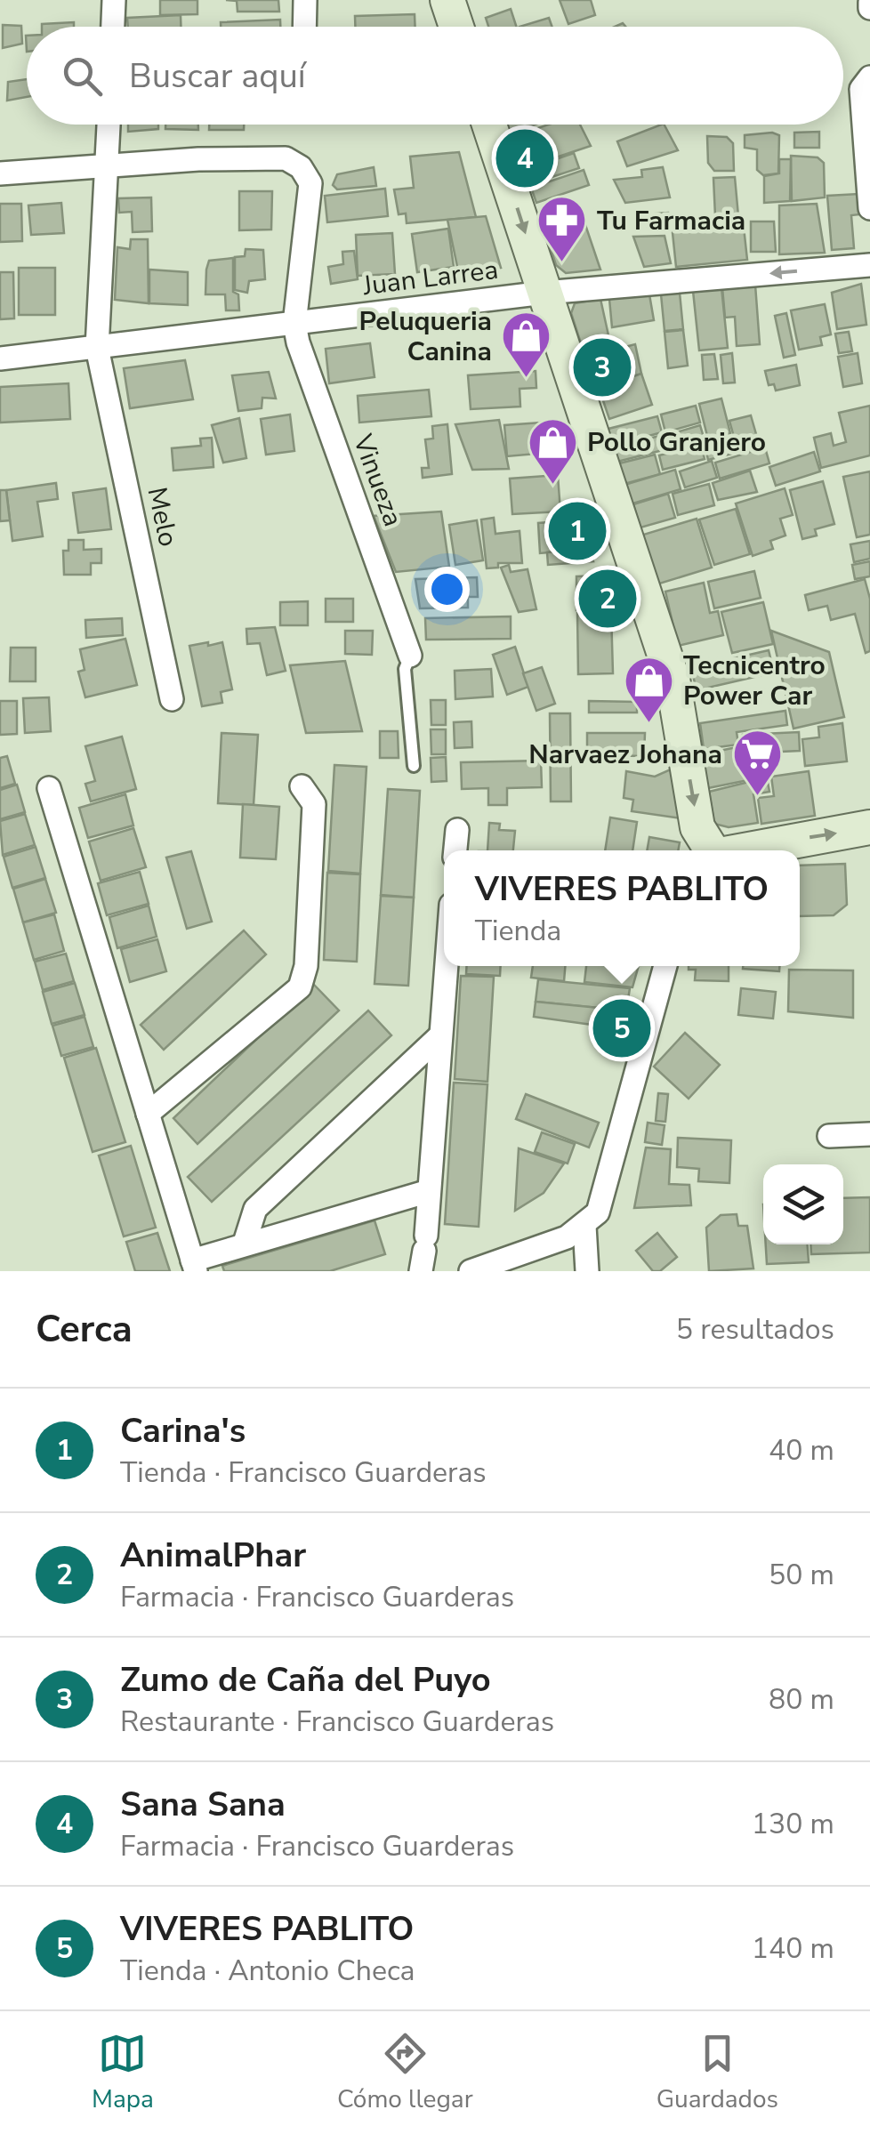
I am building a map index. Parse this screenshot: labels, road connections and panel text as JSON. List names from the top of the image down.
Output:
{
  "streets": {
    "street": ["Juan Larrea", "Vinueza", "Melo"]
  },
  "crossings": [
    ["Juan Larrea", "Vinueza"],
    ["Juan Larrea", "Melo"]
  ],
  "one_way": ["Juan Larrea"],
  "places": {
    "pharmacy": ["Tu Farmacia"],
    "shop": ["Peluqueria Canina", "Pollo Granjero", "Tecnicentro Power Car"],
    "supermarket": ["Narvaez Johana"]
  },
  "page": {
    "search": "Buscar aquí",
    "pins": [
      "4",
      "3",
      "1",
      "2",
      "5"
    ],
    "popup": ["VIVERES PABLITO", "Tienda"],
    "heading": ["Cerca", "5 resultados"],
    "list": [
      {
        "mark": "1",
        "name": "Carina's",
        "note": "Tienda · Francisco Guarderas",
        "value": "40 m"
      },
      {
        "mark": "2",
        "name": "AnimalPhar",
        "note": "Farmacia · Francisco Guarderas",
        "value": "50 m"
      },
      {
        "mark": "3",
        "name": "Zumo de Caña del Puyo",
        "note": "Restaurante · Francisco Guarderas",
        "value": "80 m"
      },
      {
        "mark": "4",
        "name": "Sana Sana",
        "note": "Farmacia · Francisco Guarderas",
        "value": "130 m"
      },
      {
        "mark": "5",
        "name": "VIVERES PABLITO",
        "note": "Tienda · Antonio Checa",
        "value": "140 m"
      }
    ],
    "nav": ["Mapa", "Cómo llegar", "Guardados"]
  }
}
